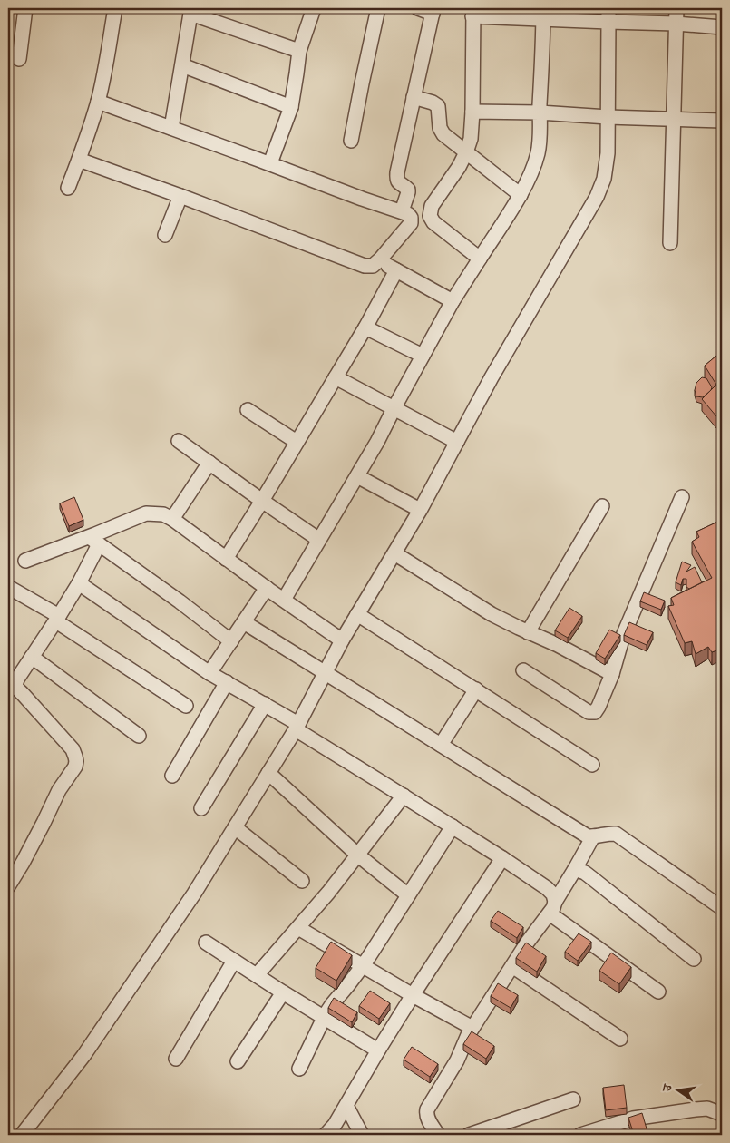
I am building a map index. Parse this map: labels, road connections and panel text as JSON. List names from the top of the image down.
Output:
{
  "north": "left"
}
